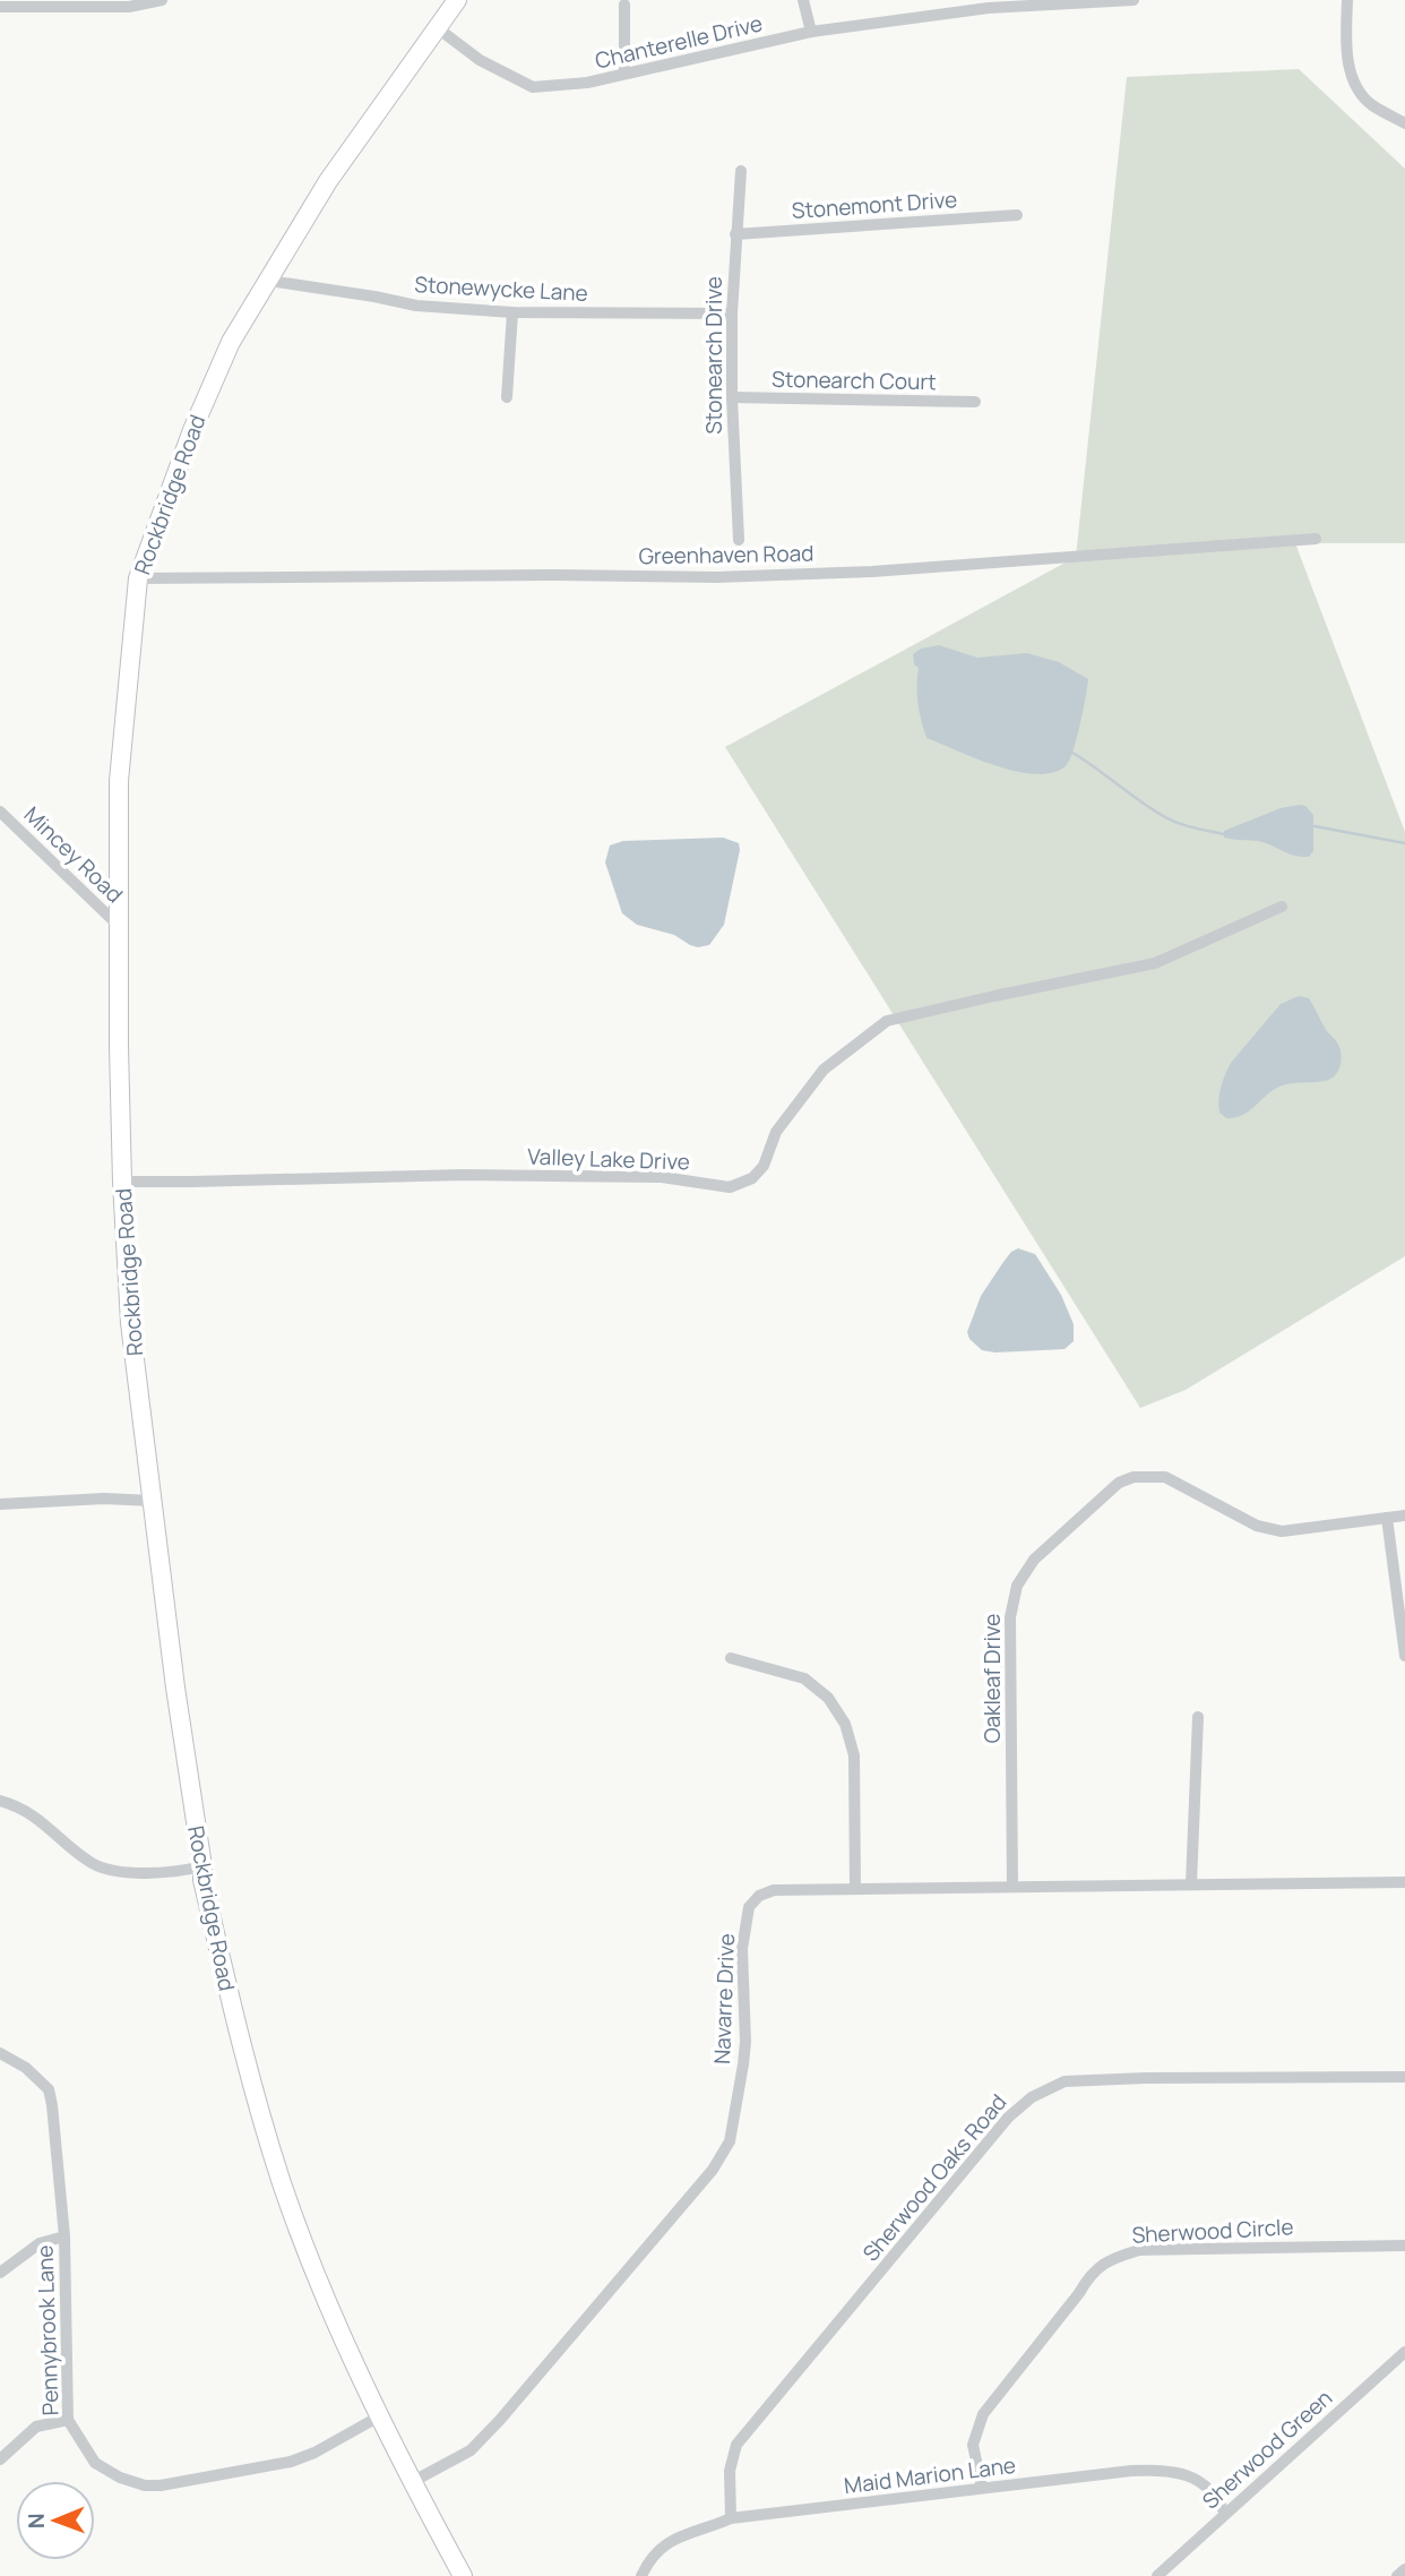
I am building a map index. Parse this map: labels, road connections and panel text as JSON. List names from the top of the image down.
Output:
{
  "streets": {
    "main road": ["Rockbridge Road"],
    "street": [
      "Chanterelle Drive",
      "Stonemont Drive",
      "Stonewycke Lane",
      "Stonearch Drive",
      "Stonearch Court",
      "Greenhaven Road",
      "Mincey Road",
      "Valley Lake Drive",
      "Oakleaf Drive",
      "Navarre Drive",
      "Sherwood Oaks Road",
      "Sherwood Circle",
      "Pennybrook Lane",
      "Sherwood Green",
      "Maid Marion Lane"
    ]
  },
  "crossings": [
    ["Chanterelle Drive", "Rockbridge Road"],
    ["Stonemont Drive", "Stonearch Drive"],
    ["Stonewycke Lane", "Stonearch Drive"],
    ["Stonewycke Lane", "Rockbridge Road"],
    ["Stonearch Drive", "Stonearch Court"],
    ["Rockbridge Road", "Greenhaven Road"],
    ["Rockbridge Road", "Mincey Road"],
    ["Rockbridge Road", "Valley Lake Drive"],
    ["Rockbridge Road", "Navarre Drive"],
    ["Rockbridge Road", "Pennybrook Lane"],
    ["Oakleaf Drive", "Navarre Drive"],
    ["Sherwood Oaks Road", "Maid Marion Lane"],
    ["Sherwood Circle", "Maid Marion Lane"],
    ["Sherwood Green", "Maid Marion Lane"]
  ],
  "north": "left"
}
